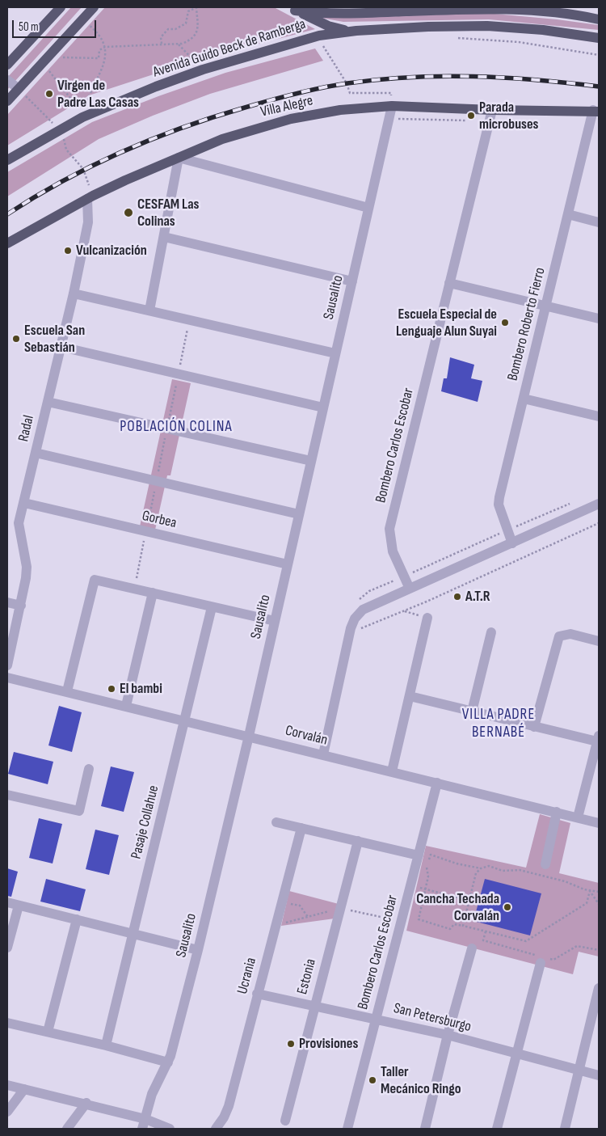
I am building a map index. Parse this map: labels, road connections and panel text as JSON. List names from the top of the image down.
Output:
{
  "streets": {
    "main road": ["Avenida Guido Beck de Ramberga", "Villa Alegre"],
    "street": [
      "Sausalito",
      "Bombero Roberto Fierro",
      "Radal",
      "Bombero Carlos Escobar",
      "Gorbea",
      "Corvalán",
      "Pasaje Collahue",
      "Ucrania",
      "Estonia",
      "San Petersburgo"
    ]
  },
  "crossings": [
    ["Villa Alegre", "Sausalito"],
    ["Villa Alegre", "Bombero Roberto Fierro"],
    ["Villa Alegre", "Radal"],
    ["Villa Alegre", "Bombero Carlos Escobar"],
    ["Sausalito", "Gorbea"],
    ["Sausalito", "Corvalán"],
    ["Radal", "Gorbea"],
    ["Bombero Carlos Escobar", "Corvalán"],
    ["Bombero Carlos Escobar", "San Petersburgo"],
    ["Corvalán", "Pasaje Collahue"],
    ["Ucrania", "San Petersburgo"],
    ["Estonia", "San Petersburgo"]
  ],
  "districts": ["POBLACIÓN COLINA", "VILLA PADRE BERNABÉ"],
  "places": [
    "Virgen de Padre Las Casas",
    "Parada microbuses",
    "CESFAM Las Colinas",
    "Vulcanización",
    "Escuela Especial de Lenguaje Alun Suyai",
    "Escuela San Sebastián",
    "A.T.R",
    "El bambi",
    "Cancha Techada Corvalán",
    "Provisiones",
    "Taller Mecánico Ringo"
  ],
  "scale_bar": "50 m"
}
